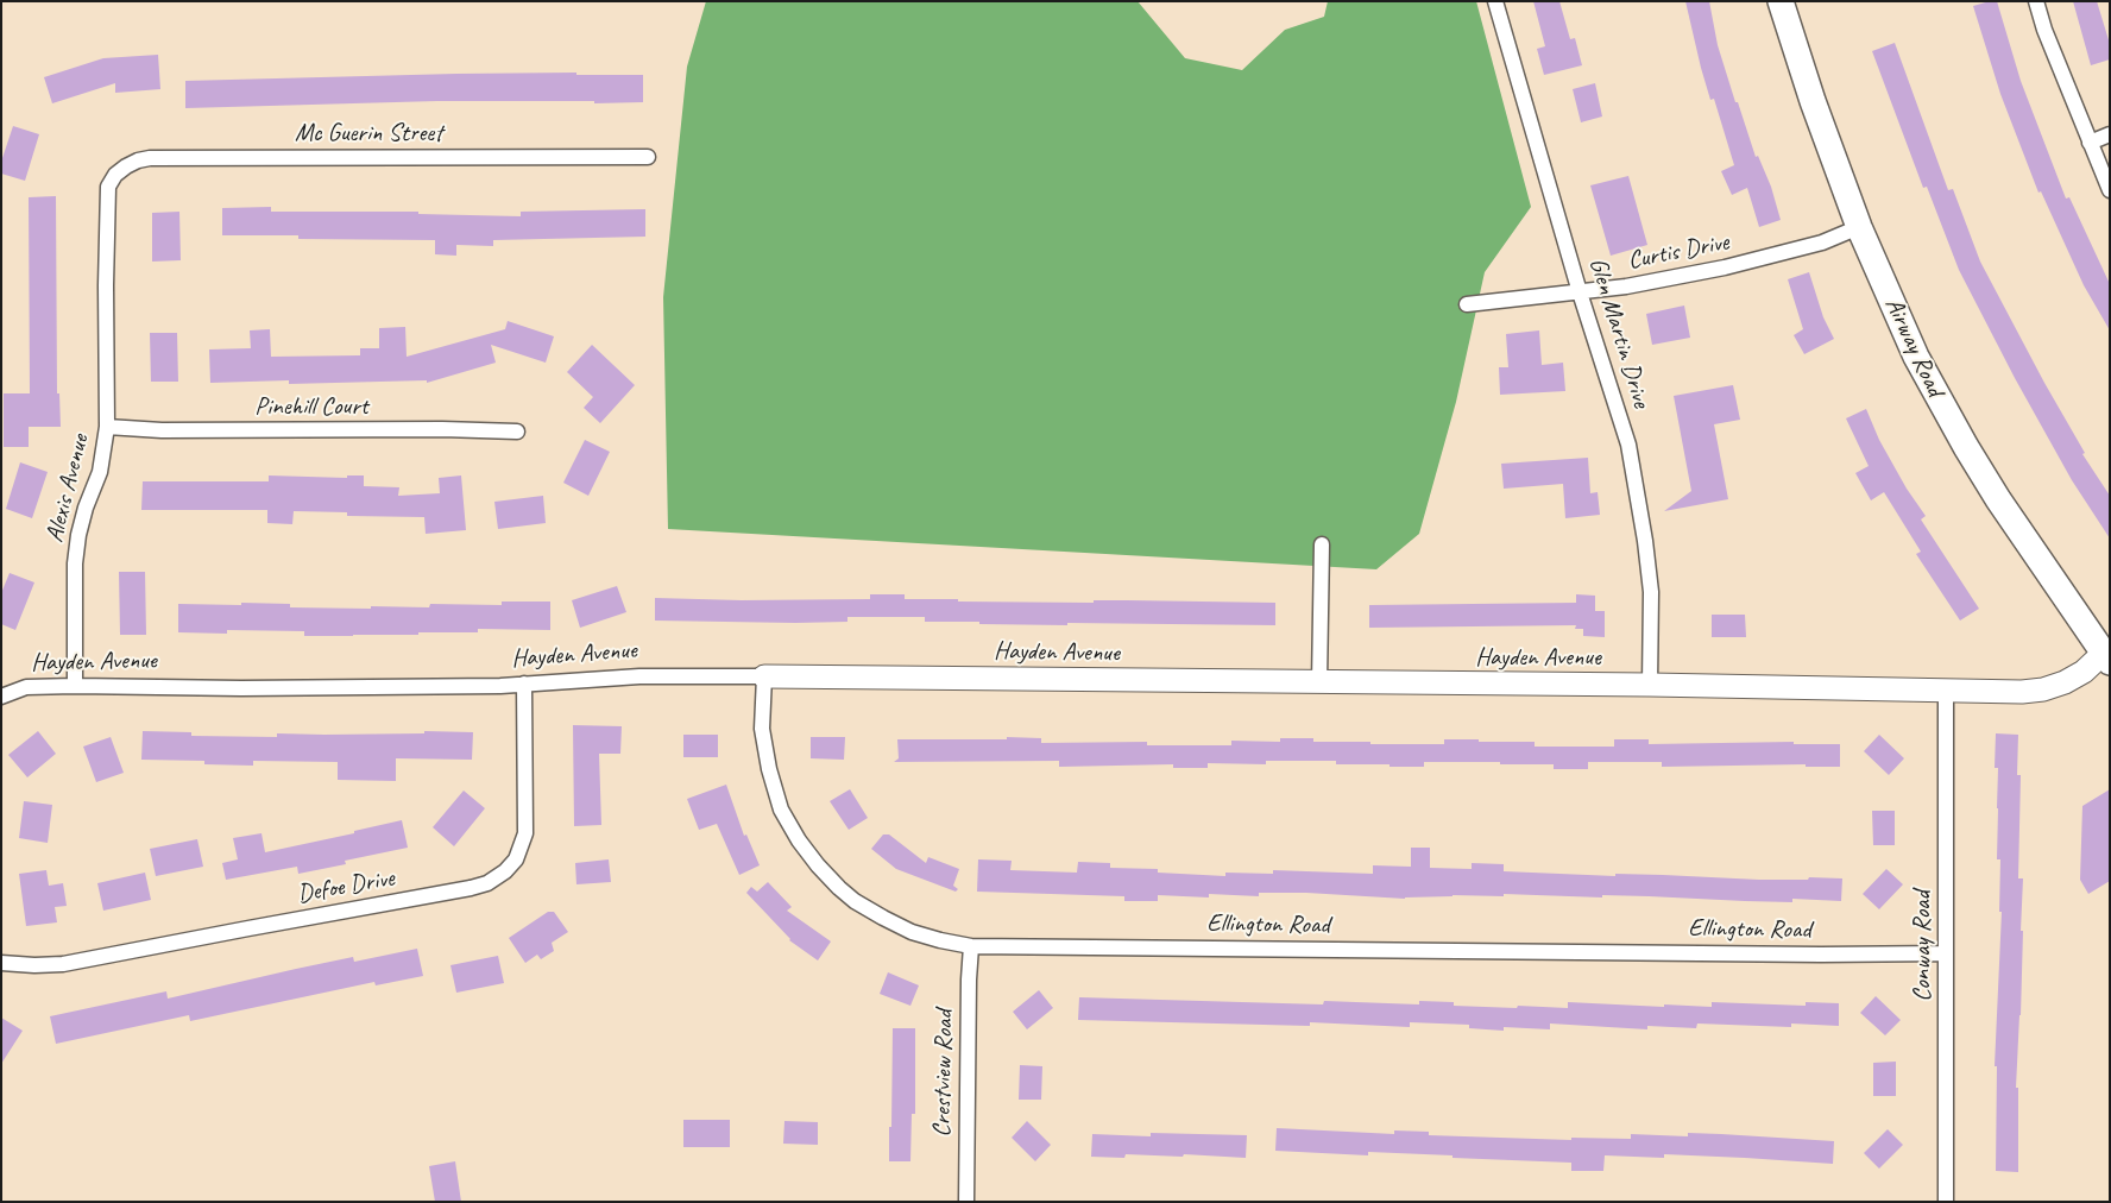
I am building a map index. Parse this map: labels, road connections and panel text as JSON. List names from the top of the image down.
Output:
{
  "streets": {
    "main road": ["Airway Road"],
    "street": [
      "Mc Guerin Street",
      "Curtis Drive",
      "Glen Martin Drive",
      "Pinehill Court",
      "Alexis Avenue",
      "Hayden Avenue",
      "Defoe Drive",
      "Ellington Road",
      "Conway Road",
      "Crestview Road"
    ]
  },
  "crossings": [
    ["Mc Guerin Street", "Alexis Avenue"],
    ["Curtis Drive", "Glen Martin Drive"],
    ["Curtis Drive", "Airway Road"],
    ["Glen Martin Drive", "Hayden Avenue"],
    ["Airway Road", "Hayden Avenue"],
    ["Pinehill Court", "Alexis Avenue"],
    ["Alexis Avenue", "Hayden Avenue"],
    ["Hayden Avenue", "Defoe Drive"],
    ["Hayden Avenue", "Ellington Road"],
    ["Hayden Avenue", "Conway Road"],
    ["Ellington Road", "Conway Road"],
    ["Ellington Road", "Crestview Road"]
  ]
}
